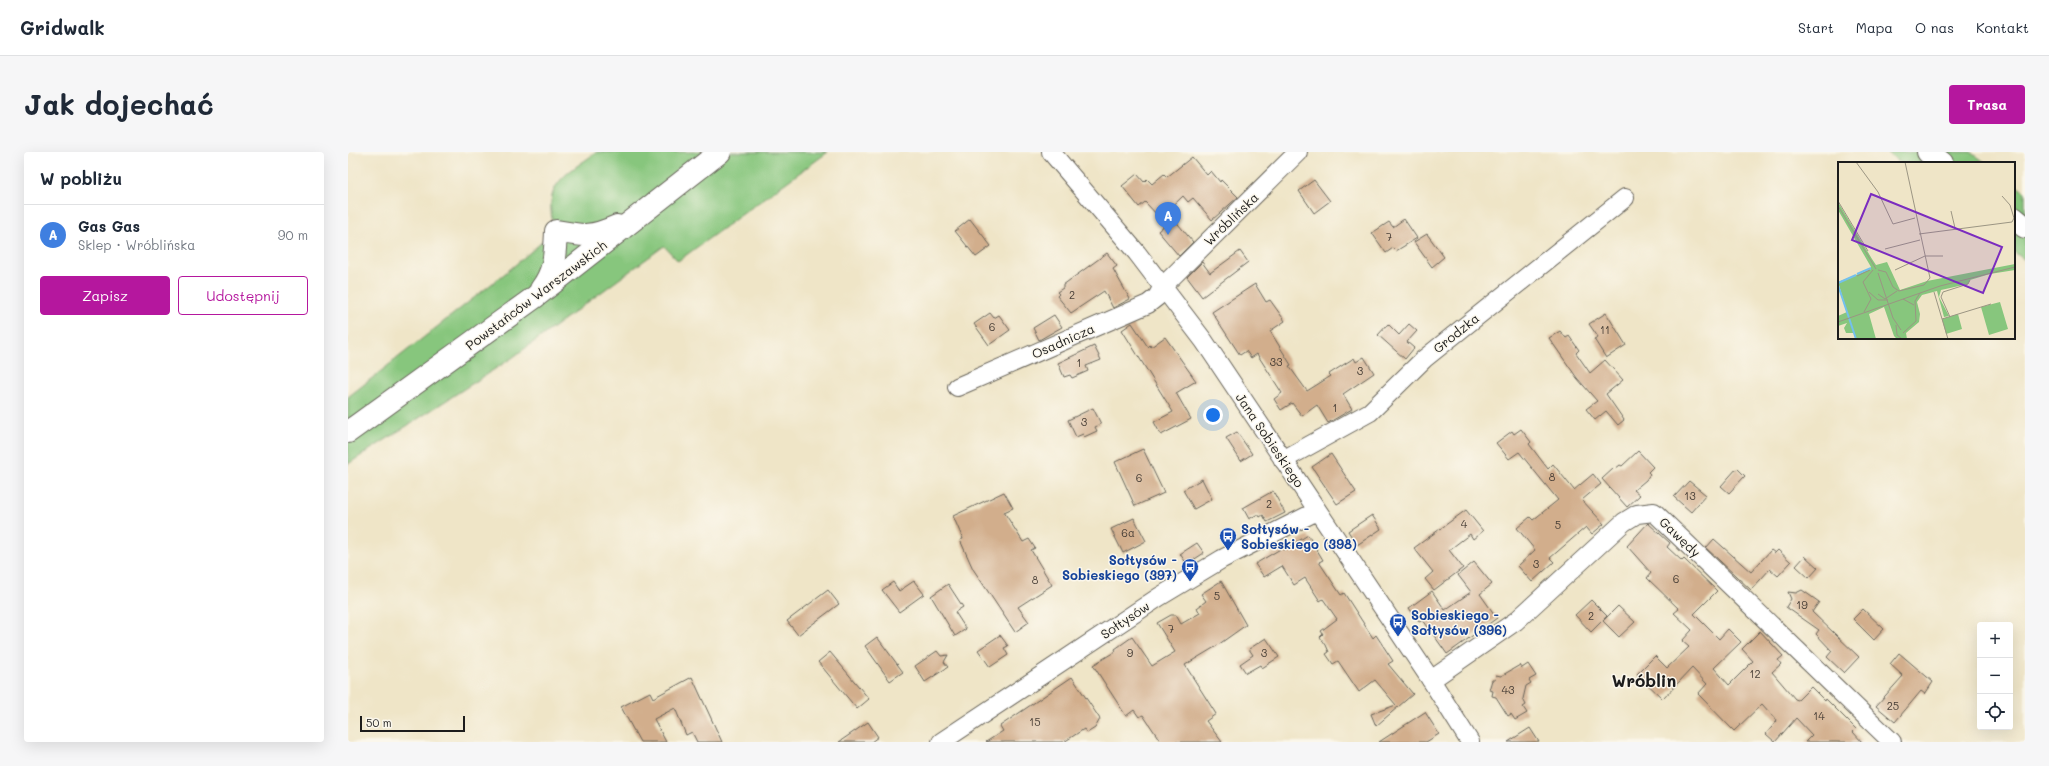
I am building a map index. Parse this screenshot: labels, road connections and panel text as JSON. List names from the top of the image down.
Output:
{
  "streets": {
    "main road": ["Powstańców Warszawskich"],
    "street": [
      "Wróblińska",
      "Grodzka",
      "Osadnicza",
      "Jana Sobieskiego",
      "Gawędy",
      "Sołtysów"
    ]
  },
  "crossings": [
    ["Wróblińska", "Osadnicza"],
    ["Wróblińska", "Jana Sobieskiego"],
    ["Grodzka", "Jana Sobieskiego"],
    ["Osadnicza", "Jana Sobieskiego"],
    ["Jana Sobieskiego", "Gawędy"],
    ["Jana Sobieskiego", "Sołtysów"]
  ],
  "districts": ["Wróblin"],
  "places": {
    "bus stop": ["Sołtysów - Sobieskiego (398)", "Sołtysów - Sobieskiego (397)", "Sobieskiego - Sołtysów (396)"]
  },
  "house_numbers": [
    "7",
    "2",
    "6",
    "11",
    "33",
    "1",
    "3",
    "1",
    "3",
    "8",
    "6",
    "13",
    "2",
    "4",
    "5",
    "6a",
    "3",
    "6",
    "8",
    "5",
    "19",
    "2",
    "7",
    "9",
    "3",
    "12",
    "43",
    "25",
    "14",
    "15"
  ],
  "scale_bar": "50 m",
  "page": {
    "header": "Gridwalk",
    "nav": [
      "Start",
      "Mapa",
      "O nas",
      "Kontakt"
    ],
    "buttons": [
      "Trasa",
      ["Zapisz", "Udostępnij"]
    ],
    "title": "Jak dojechać",
    "heading": "W pobliżu",
    "pins": "A",
    "list": [
      {
        "mark": "A",
        "name": "Gas Gas",
        "note": "Sklep · Wróblińska",
        "value": "90 m"
      }
    ],
    "map_buttons": ["+", "−"],
    "scale": "50 m"
  }
}
